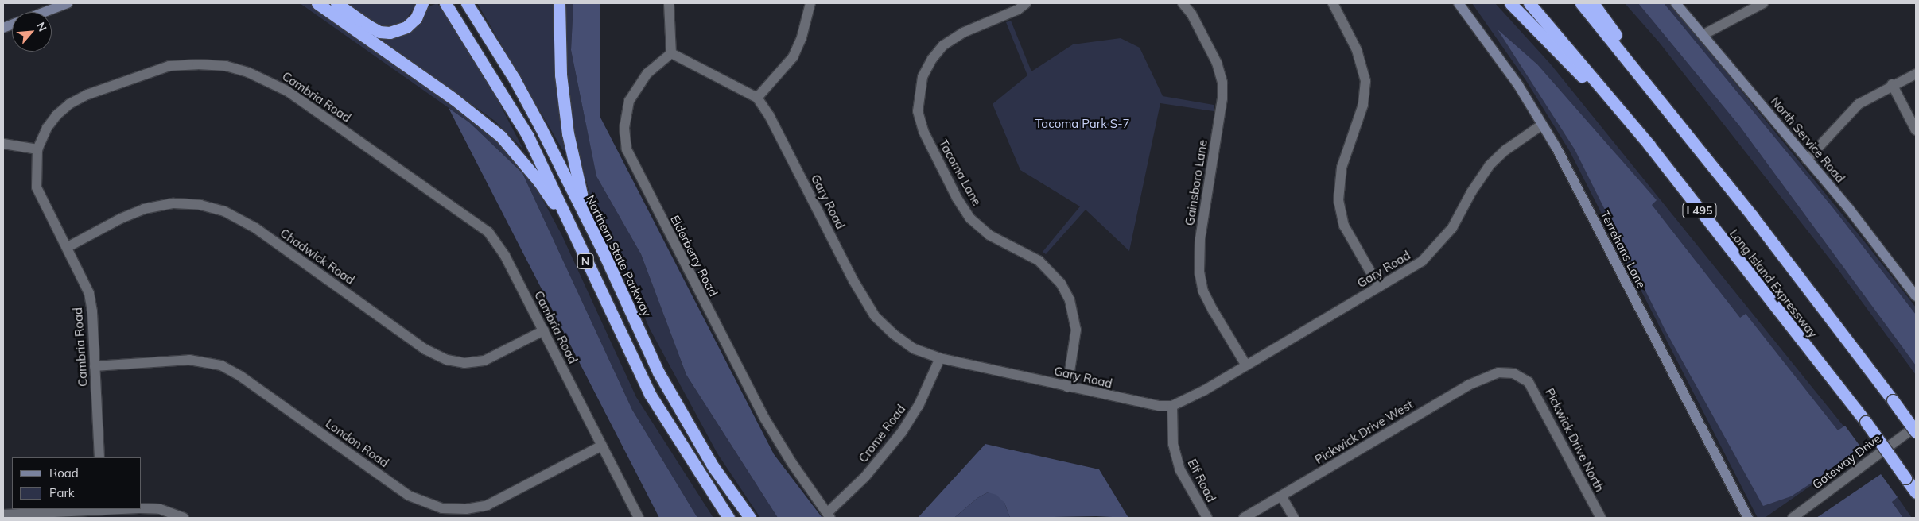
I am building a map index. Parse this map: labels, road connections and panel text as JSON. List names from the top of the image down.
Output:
{
  "streets": {
    "highway": [
      "I 495",
      "Northern State Parkway",
      "N",
      "Long Island Expressway"
    ],
    "main road": ["North Service Road", "Terrehans Lane"],
    "street": [
      "Cambria Road",
      "Tacoma Lane",
      "Gainsboro Lane",
      "Gary Road",
      "Elderberry Road",
      "Chadwick Road",
      "Pickwick Drive West",
      "Crome Road",
      "Pickwick Drive North",
      "London Road",
      "Gateway Drive",
      "Elf Road"
    ]
  },
  "crossings": [
    ["Cambria Road", "Chadwick Road"],
    ["Cambria Road", "London Road"],
    ["Tacoma Lane", "Gary Road"],
    ["Gainsboro Lane", "Gary Road"],
    ["Gary Road", "Terrehans Lane"],
    ["Gary Road", "Elderberry Road"],
    ["Gary Road", "Crome Road"],
    ["Gary Road", "Elf Road"],
    ["Elderberry Road", "Crome Road"],
    ["Pickwick Drive West", "Pickwick Drive North"]
  ],
  "parks": ["Tacoma Park S-7"],
  "legend": ["Road", "Park"],
  "north": "top right"
}
